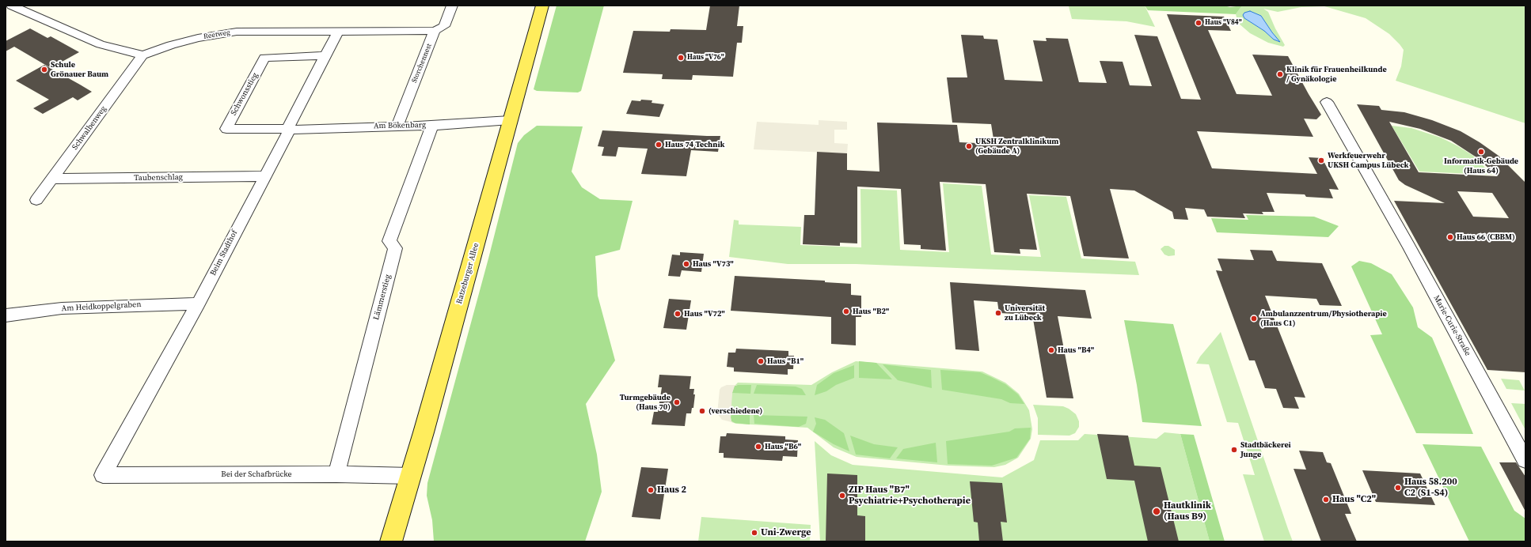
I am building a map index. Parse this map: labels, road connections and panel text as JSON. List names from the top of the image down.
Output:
{
  "streets": {
    "main road": ["Ratzeburger Allee"],
    "street": [
      "Reetweg",
      "Storchennest",
      "Schwonsstieg",
      "Am Bökenbarg",
      "Schwalbenweg",
      "Taubenschlag",
      "Beim Stadthof",
      "Lämmerstieg",
      "Am Heidkoppelgraben",
      "Marie-Curie-Straße",
      "Bei der Schafbrücke"
    ]
  },
  "crossings": [
    ["Reetweg", "Storchennest"],
    ["Reetweg", "Schwalbenweg"],
    ["Reetweg", "Beim Stadthof"],
    ["Storchennest", "Am Bökenbarg"],
    ["Schwonsstieg", "Am Bökenbarg"],
    ["Schwonsstieg", "Beim Stadthof"],
    ["Am Bökenbarg", "Beim Stadthof"],
    ["Am Bökenbarg", "Ratzeburger Allee"],
    ["Am Bökenbarg", "Lämmerstieg"],
    ["Schwalbenweg", "Taubenschlag"],
    ["Taubenschlag", "Beim Stadthof"],
    ["Beim Stadthof", "Am Heidkoppelgraben"],
    ["Beim Stadthof", "Bei der Schafbrücke"],
    ["Ratzeburger Allee", "Bei der Schafbrücke"],
    ["Lämmerstieg", "Bei der Schafbrücke"]
  ],
  "places": [
    "Haus \"V84\"",
    "Haus \"V76\"",
    "Schule Grönauer Baum",
    "Klinik für Frauenheilkunde / Gynäkologie",
    "Haus 74 Technik",
    "UKSH Zentralklinikum (Gebäude A)",
    "Informatik-Gebäude (Haus 64)",
    "Werkfeuerwehr UKSH Campus Lübeck",
    "Haus 66 (CBBM)",
    "Haus \"V73\"",
    "Haus \"B2\"",
    "Universität zu Lübeck",
    "Haus \"V72\"",
    "Ambulanzzentrum/Physiotherapie (Haus C1)",
    "Haus \"B4\"",
    "Haus \"B1\"",
    "Turmgebäude (Haus 70)",
    "(verschiedene)",
    "Haus \"B6\"",
    "Stadtbäckerei Junge",
    "Haus 58.200 C2 (S1-S4)",
    "Haus 2",
    "ZIP Haus \"B7\" Psychiatrie+Psychotherapie",
    "Haus \"C2\"",
    "Hautklinik (Haus B9)",
    "Uni-Zwerge"
  ]
}
